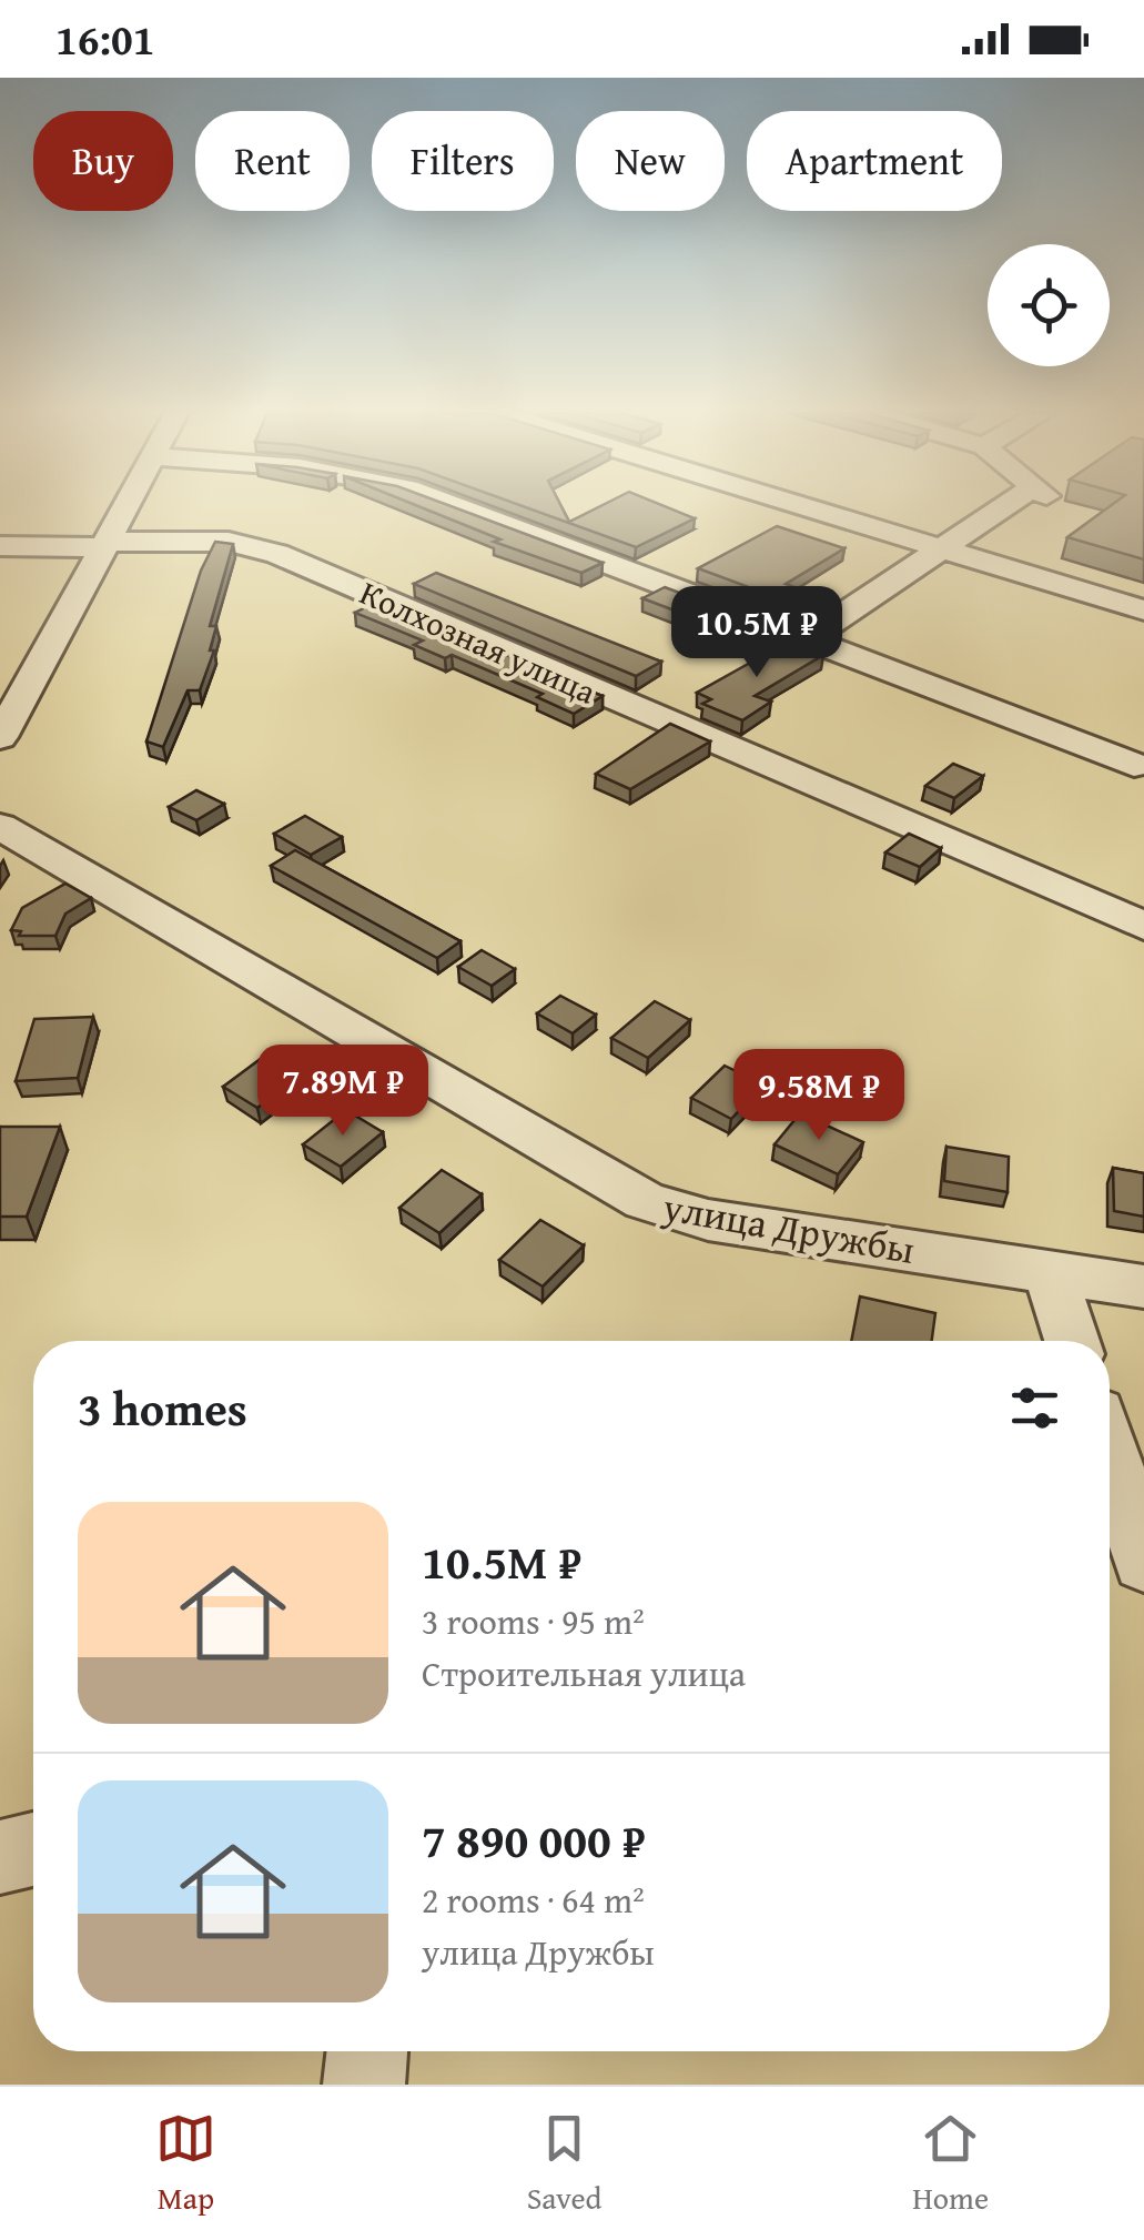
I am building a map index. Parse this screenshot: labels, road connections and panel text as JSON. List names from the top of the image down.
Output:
{
  "streets": {
    "street": ["Колхозная улица", "улица Дружбы"]
  },
  "page": {
    "status": "16:01",
    "chip": [
      "Buy",
      "Rent",
      "Filters",
      "New",
      "Apartment"
    ],
    "price": ["10.5M ₽", "7.89M ₽", "9.58M ₽"],
    "heading": "3 homes",
    "list": [
      {
        "name": "10.5M ₽",
        "note": "3 rooms · 95 m² · Строительная улица"
      },
      {
        "name": "7 890 000 ₽",
        "note": "2 rooms · 64 m² · улица Дружбы"
      }
    ],
    "tabs": ["Map", "Saved", "Home"]
  }
}
